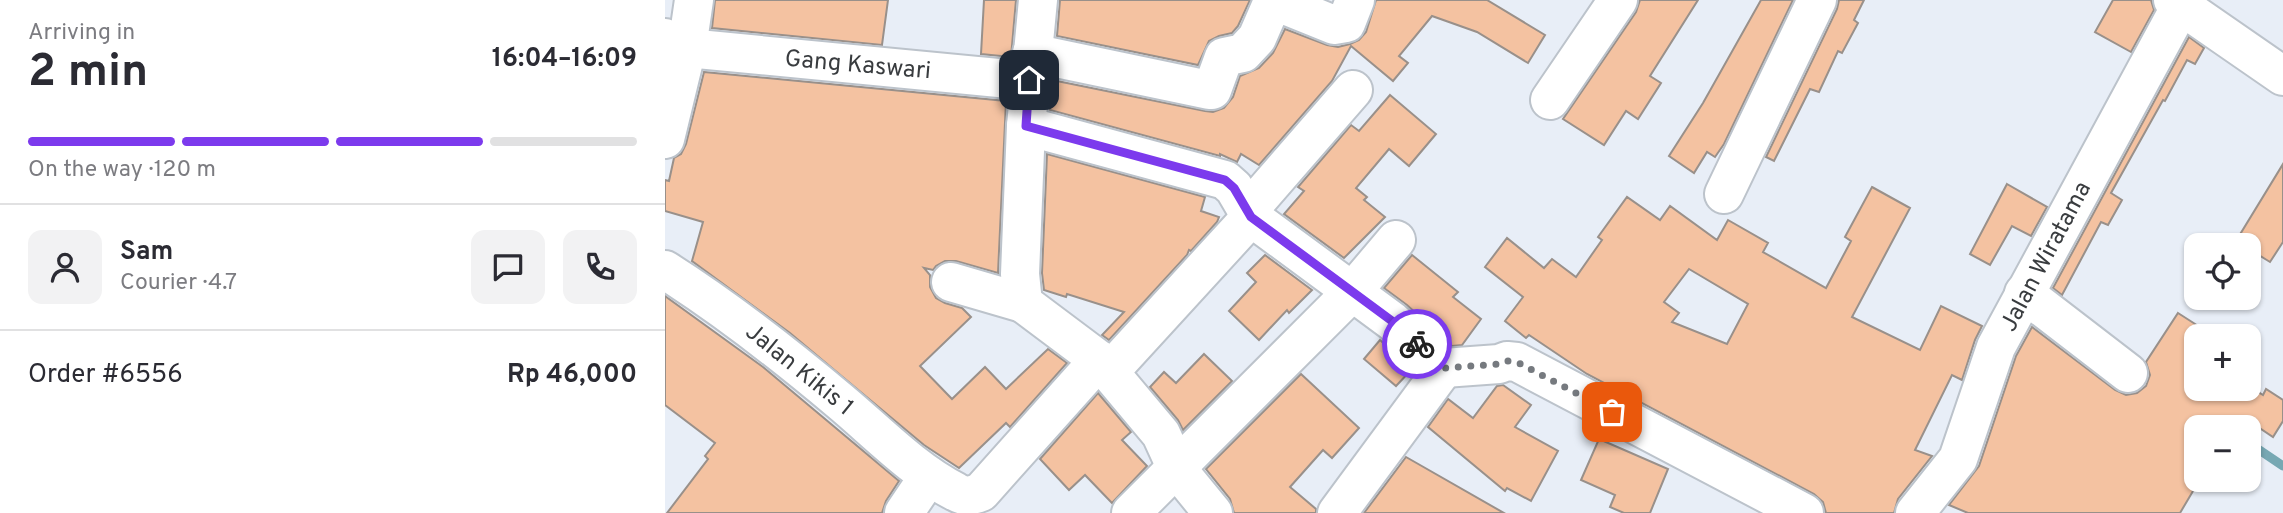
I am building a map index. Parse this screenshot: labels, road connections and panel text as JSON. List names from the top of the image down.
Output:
{
  "streets": {
    "street": ["Gang Kaswari", "Jalan Wiratama", "Jalan Kikis 1"]
  },
  "page": {
    "heading": ["2 min", "Arriving in", "16:04–16:09"],
    "panel": [
      "Sam",
      "Courier · 4.7",
      "Order #6556",
      "Rp 46,000"
    ],
    "bar": "On the way · 120 m",
    "map_buttons": ["+", "−"]
  }
}
